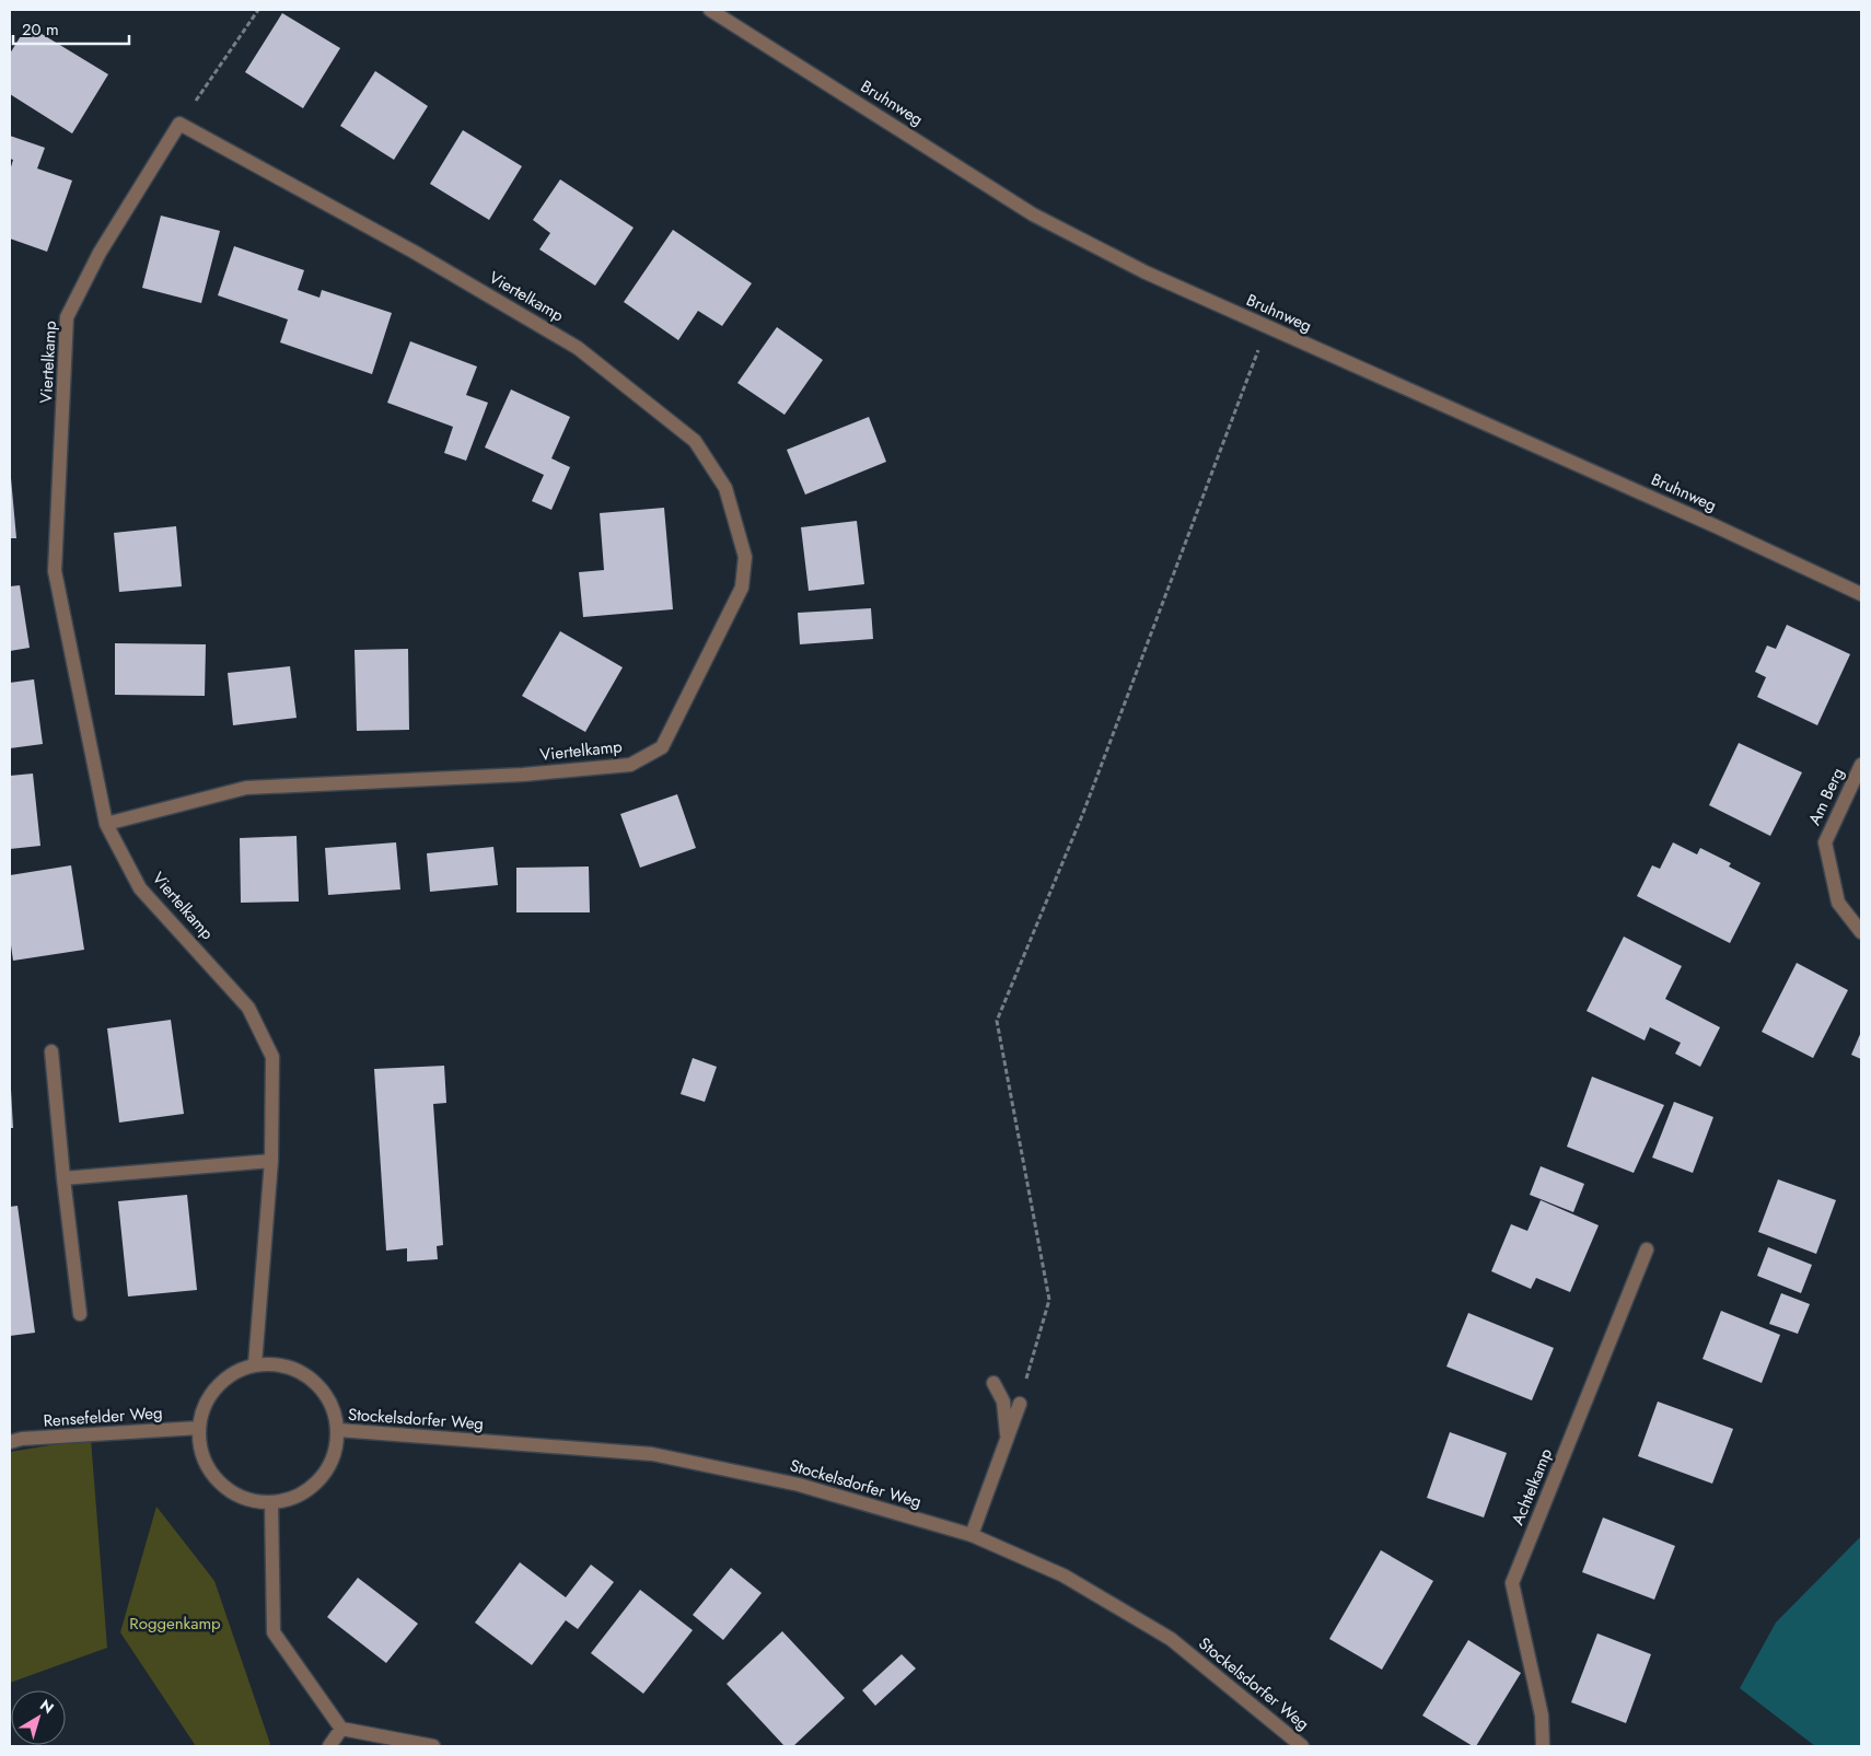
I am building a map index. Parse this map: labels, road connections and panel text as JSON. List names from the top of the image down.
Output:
{
  "streets": {
    "street": [
      "Bruhnweg",
      "Viertelkamp",
      "Am Berg",
      "Rensefelder Weg",
      "Stockelsdorfer Weg",
      "Achtelkamp"
    ]
  },
  "crossings": [
    ["Viertelkamp", "Rensefelder Weg"],
    ["Viertelkamp", "Stockelsdorfer Weg"],
    ["Rensefelder Weg", "Stockelsdorfer Weg"]
  ],
  "parks": ["Roggenkamp"],
  "scale_bar": "20 m",
  "north": "top right"
}
